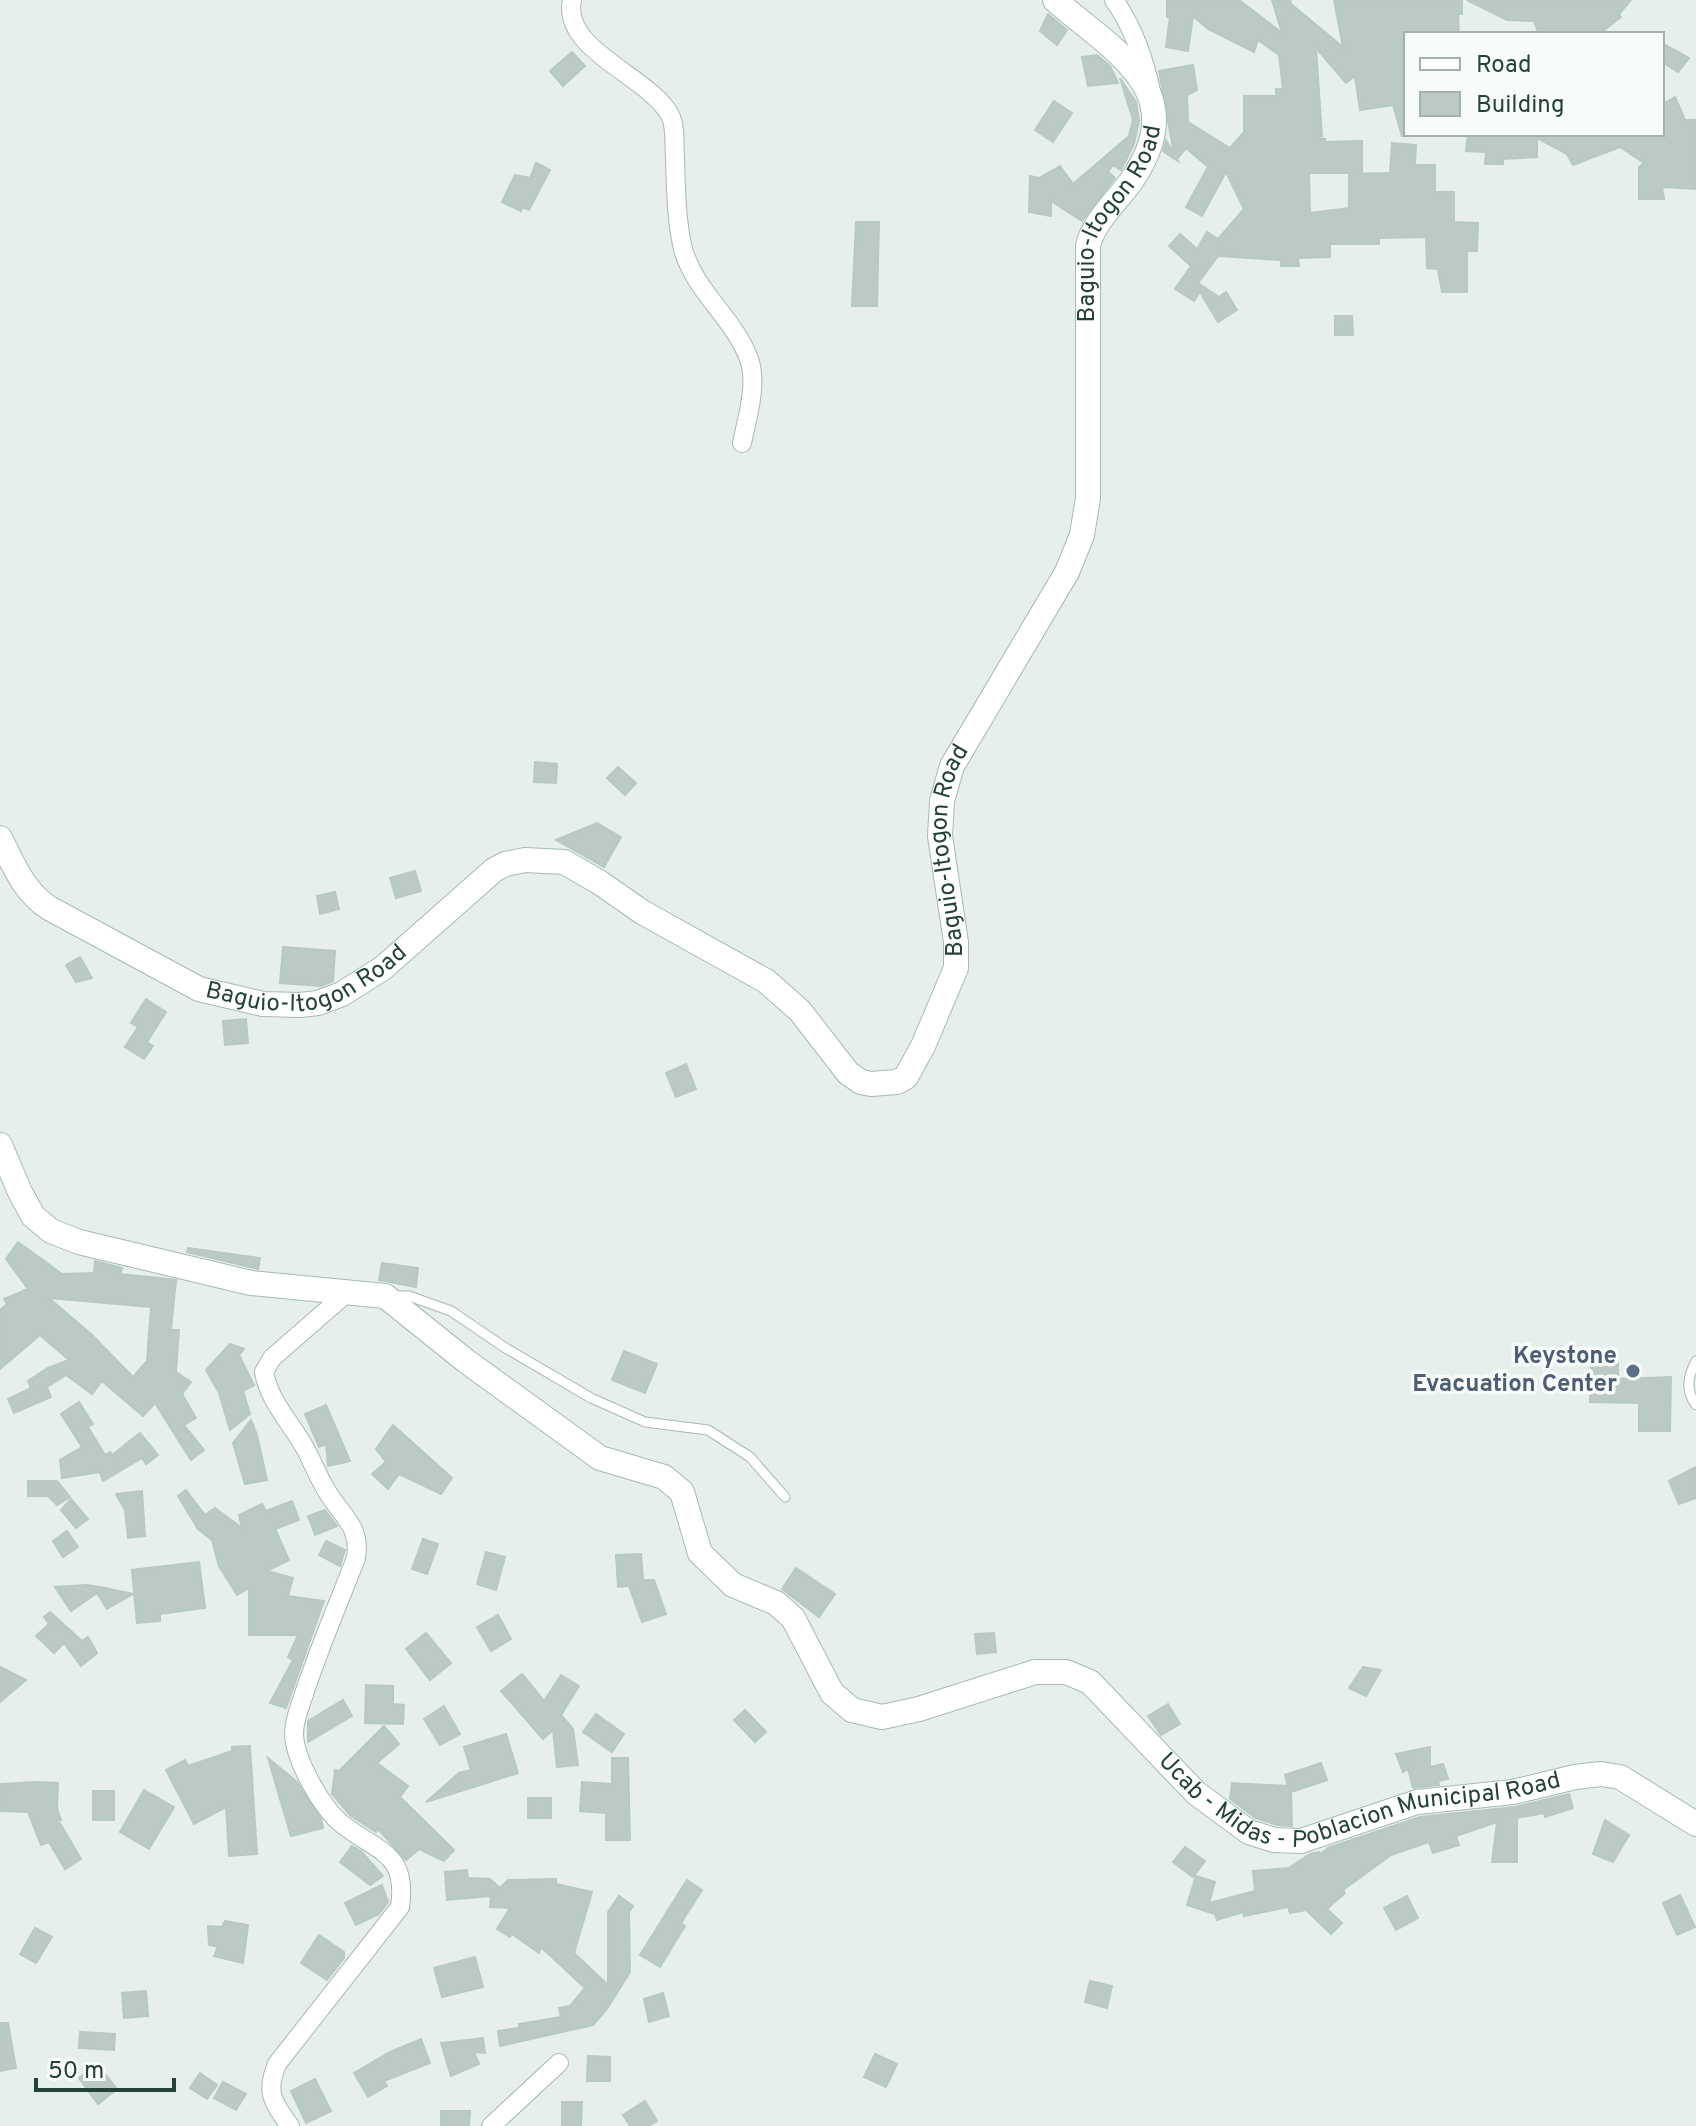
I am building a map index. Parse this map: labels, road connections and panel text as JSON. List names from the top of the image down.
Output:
{
  "streets": {
    "main road": ["Baguio-Itogon Road", "Ucab - Midas - Poblacion Municipal Road"]
  },
  "places": ["Keystone Evacuation Center"],
  "legend": ["Road", "Building"],
  "scale_bar": "50 m"
}
